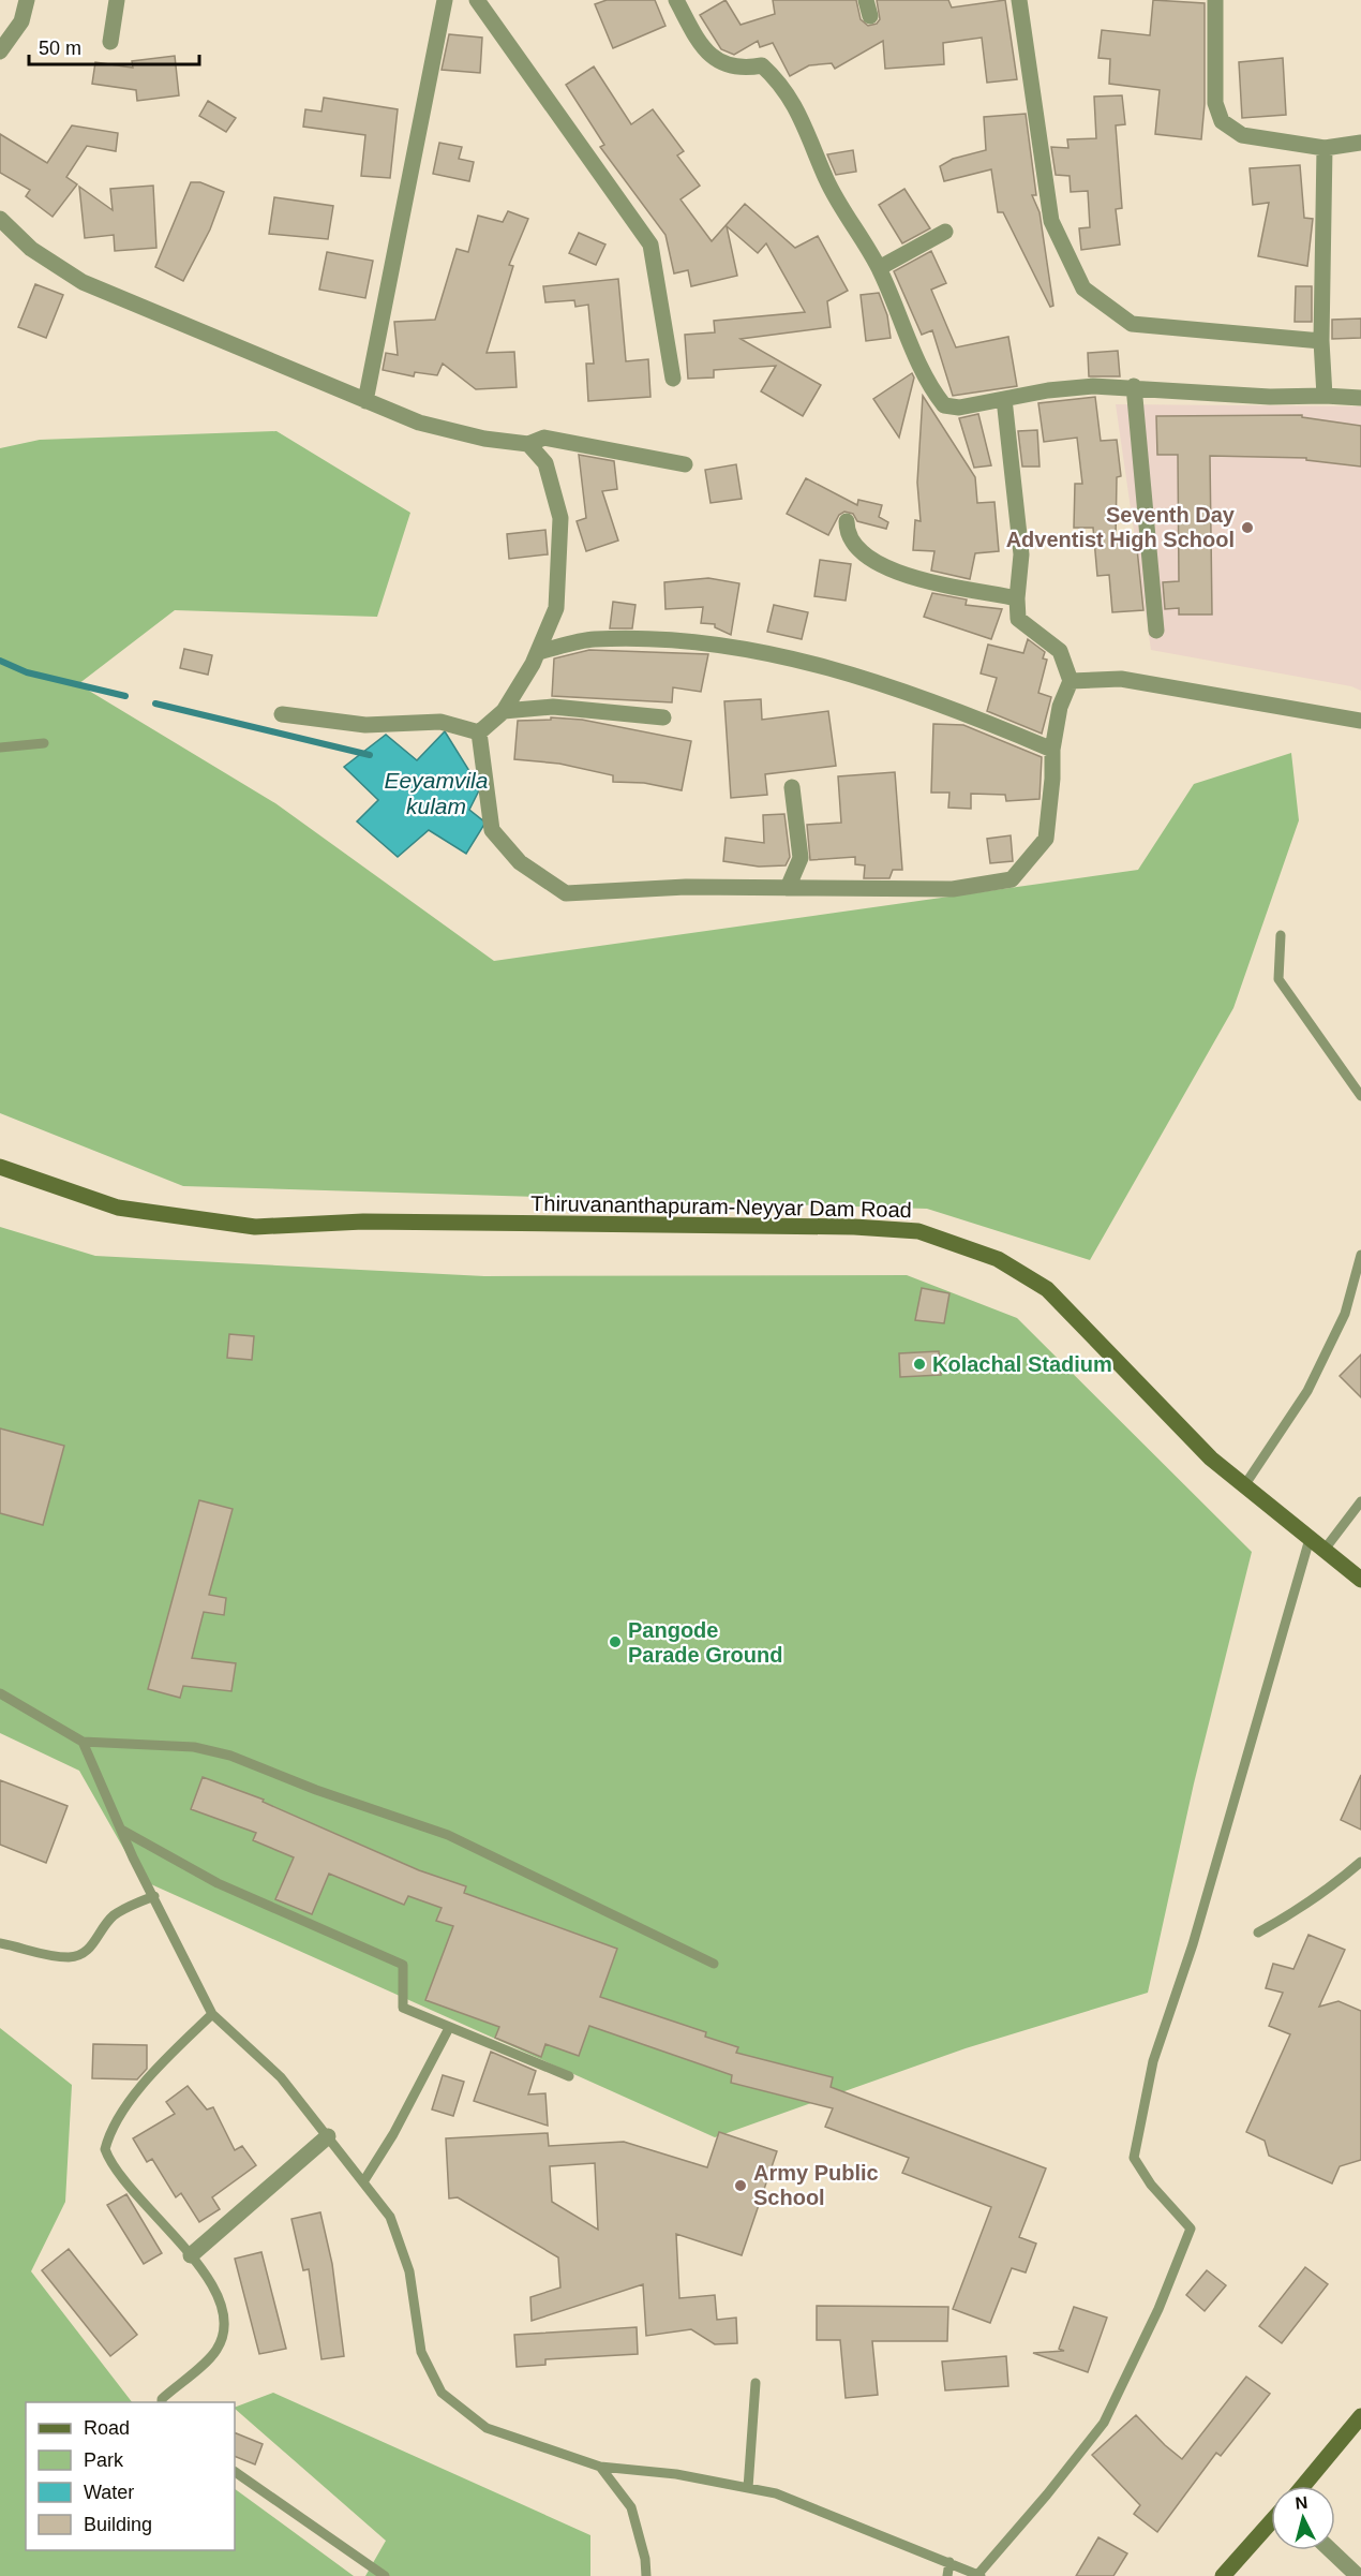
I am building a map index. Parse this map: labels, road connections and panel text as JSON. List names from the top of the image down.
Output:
{
  "streets": {
    "main road": ["Thiruvananthapuram-Neyyar Dam Road"]
  },
  "water": ["Eeyamvila kulam"],
  "places": [
    "Seventh Day Adventist High School",
    "Kolachal Stadium",
    "Pangode Parade Ground",
    "Army Public School"
  ],
  "legend": [
    "Road",
    "Park",
    "Water",
    "Building"
  ],
  "scale_bar": "50 m",
  "north": "top"
}
